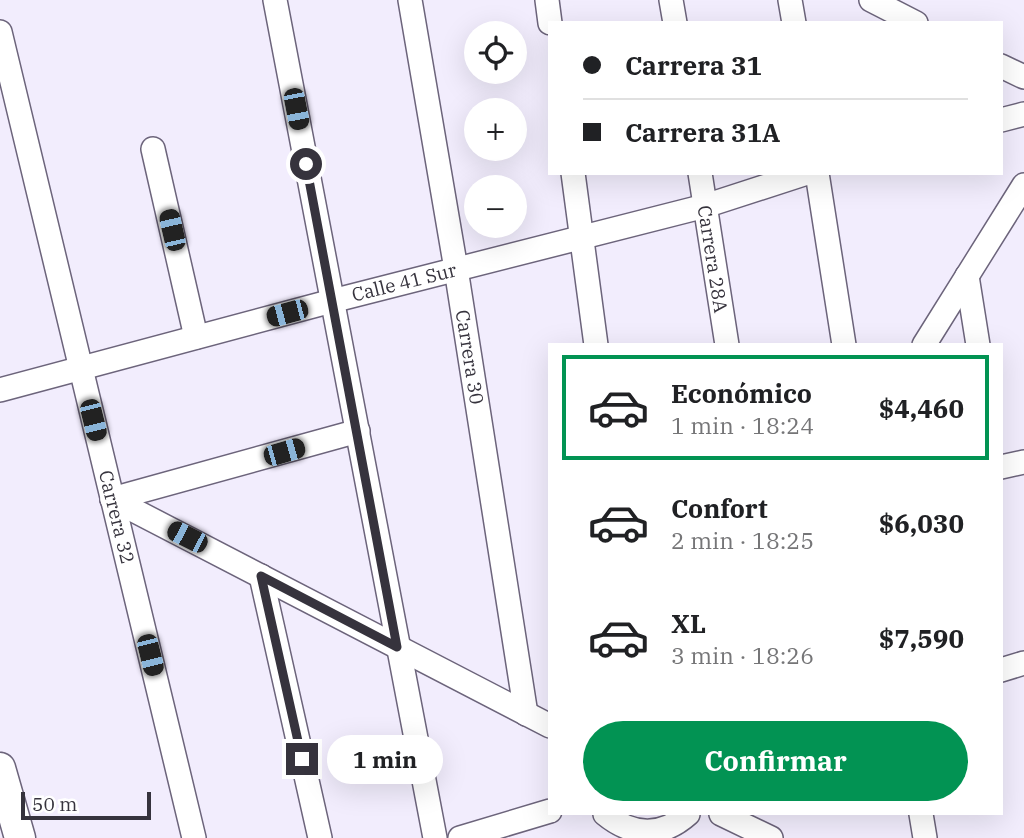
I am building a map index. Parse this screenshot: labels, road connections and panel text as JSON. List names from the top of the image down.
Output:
{
  "streets": {
    "street": [
      "Carrera 28A",
      "Calle 41 Sur",
      "Carrera 30",
      "Carrera 32"
    ]
  },
  "crossings": [
    ["Carrera 28A", "Calle 41 Sur"],
    ["Calle 41 Sur", "Carrera 30"],
    ["Calle 41 Sur", "Carrera 32"]
  ],
  "scale_bar": "50 m",
  "page": {
    "map_buttons": ["+", "−"],
    "banner": ["Carrera 31", "Carrera 31A"],
    "list": [
      {
        "name": "Económico",
        "note": "1 min · 18:24",
        "value": "$4,460"
      },
      {
        "name": "Confort",
        "note": "2 min · 18:25",
        "value": "$6,030"
      },
      {
        "name": "XL",
        "note": "3 min · 18:26",
        "value": "$7,590"
      }
    ],
    "buttons": "Confirmar",
    "bubble": "1 min",
    "scale": "50 m"
  }
}
